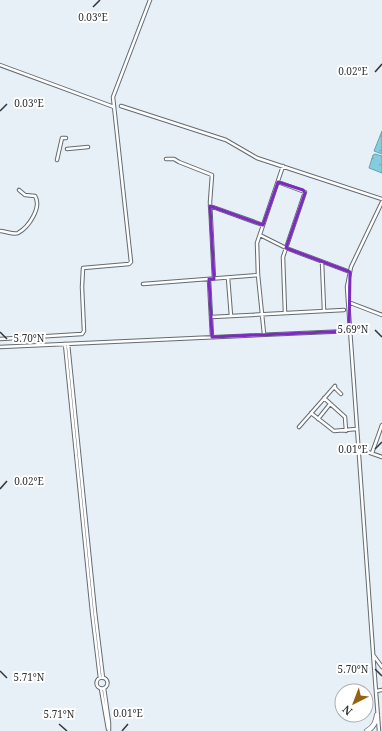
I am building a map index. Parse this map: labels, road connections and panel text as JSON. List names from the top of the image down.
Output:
{
  "north": "bottom left",
  "coordinates": [
    "0.03°E",
    "0.02°E",
    "5.69°N",
    "5.70°N",
    "0.01°E",
    "5.71°N"
  ]
}
